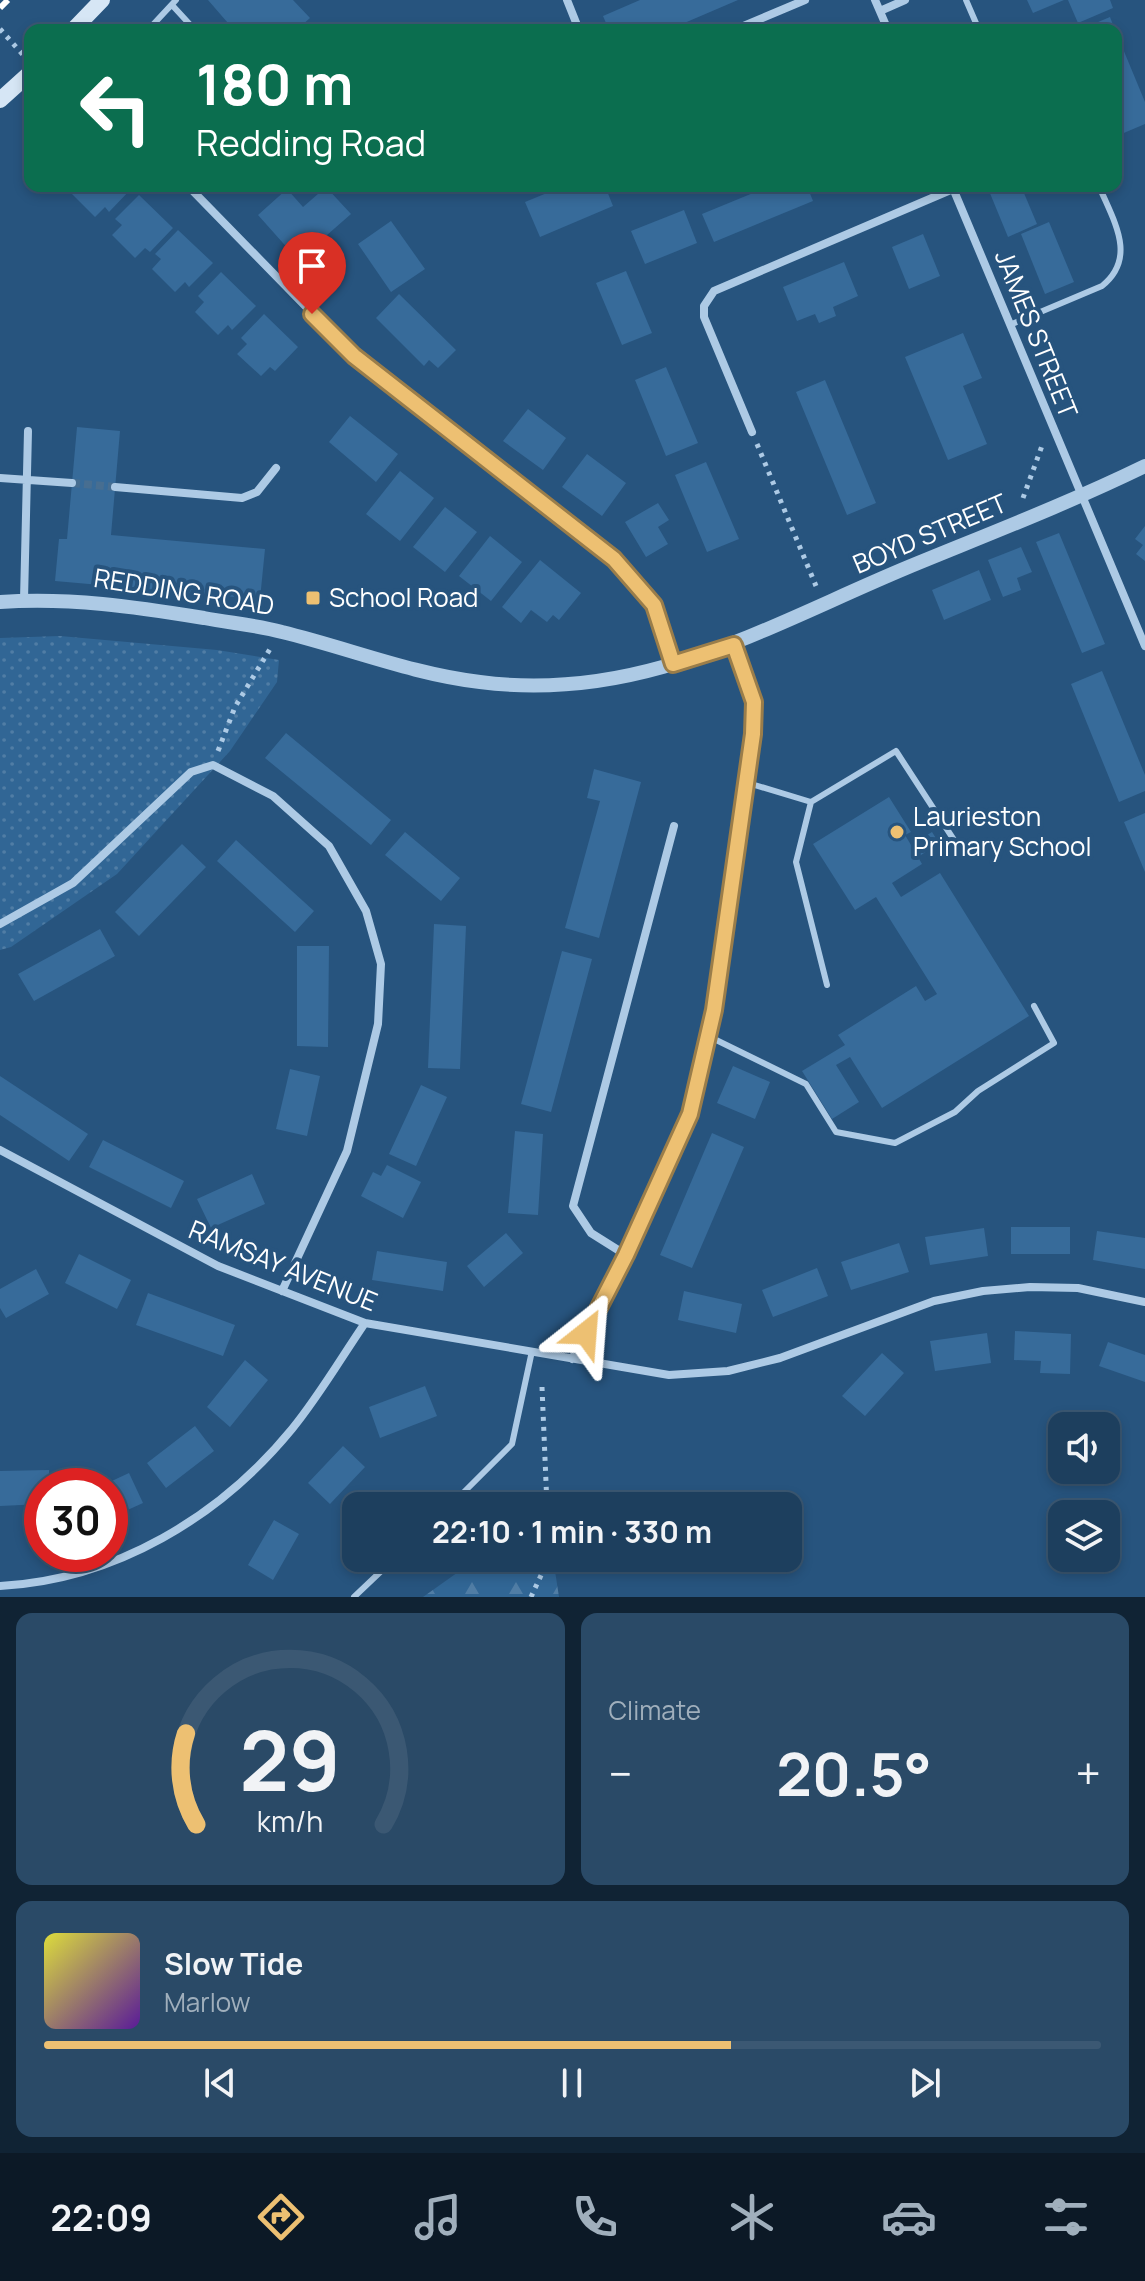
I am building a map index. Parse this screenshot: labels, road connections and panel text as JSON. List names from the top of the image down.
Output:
{
  "streets": {
    "street": [
      "JAMES STREET",
      "BOYD STREET",
      "REDDING ROAD",
      "RAMSAY AVENUE"
    ]
  },
  "crossings": [
    ["JAMES STREET", "BOYD STREET"],
    ["BOYD STREET", "REDDING ROAD"]
  ],
  "places": {
    "transit": ["School Road"],
    "other": ["Laurieston Primary School"]
  },
  "page": {
    "turn": ["180 m", "Redding Road"],
    "limit": "30",
    "trip": "22:10 · 1 min · 330 m",
    "tile": "Climate",
    "heat": ["−", "20.5°", "+"],
    "song": ["Slow Tide", "Marlow"],
    "tabs": "22:09",
    "gauge": ["29", "km/h"]
  }
}
